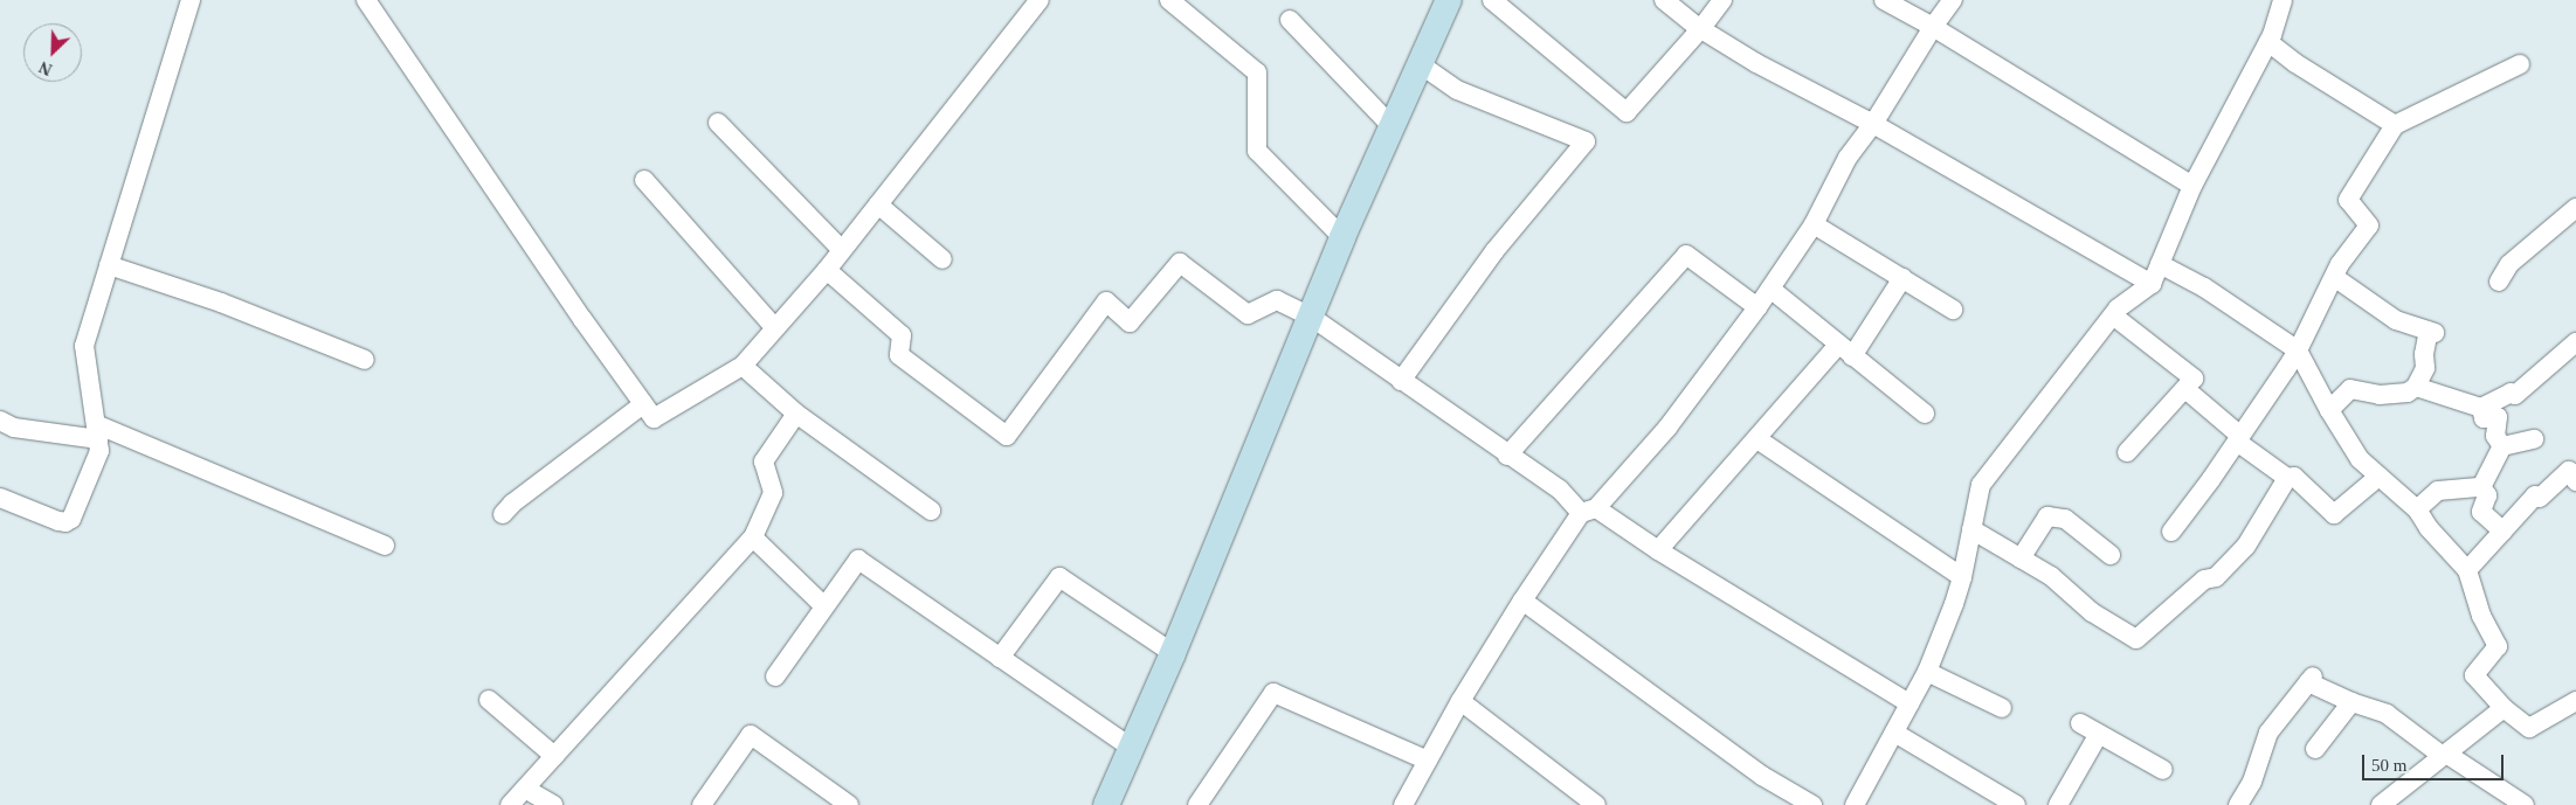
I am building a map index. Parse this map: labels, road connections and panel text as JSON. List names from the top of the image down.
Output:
{
  "scale_bar": "50 m",
  "north": "bottom left"
}
